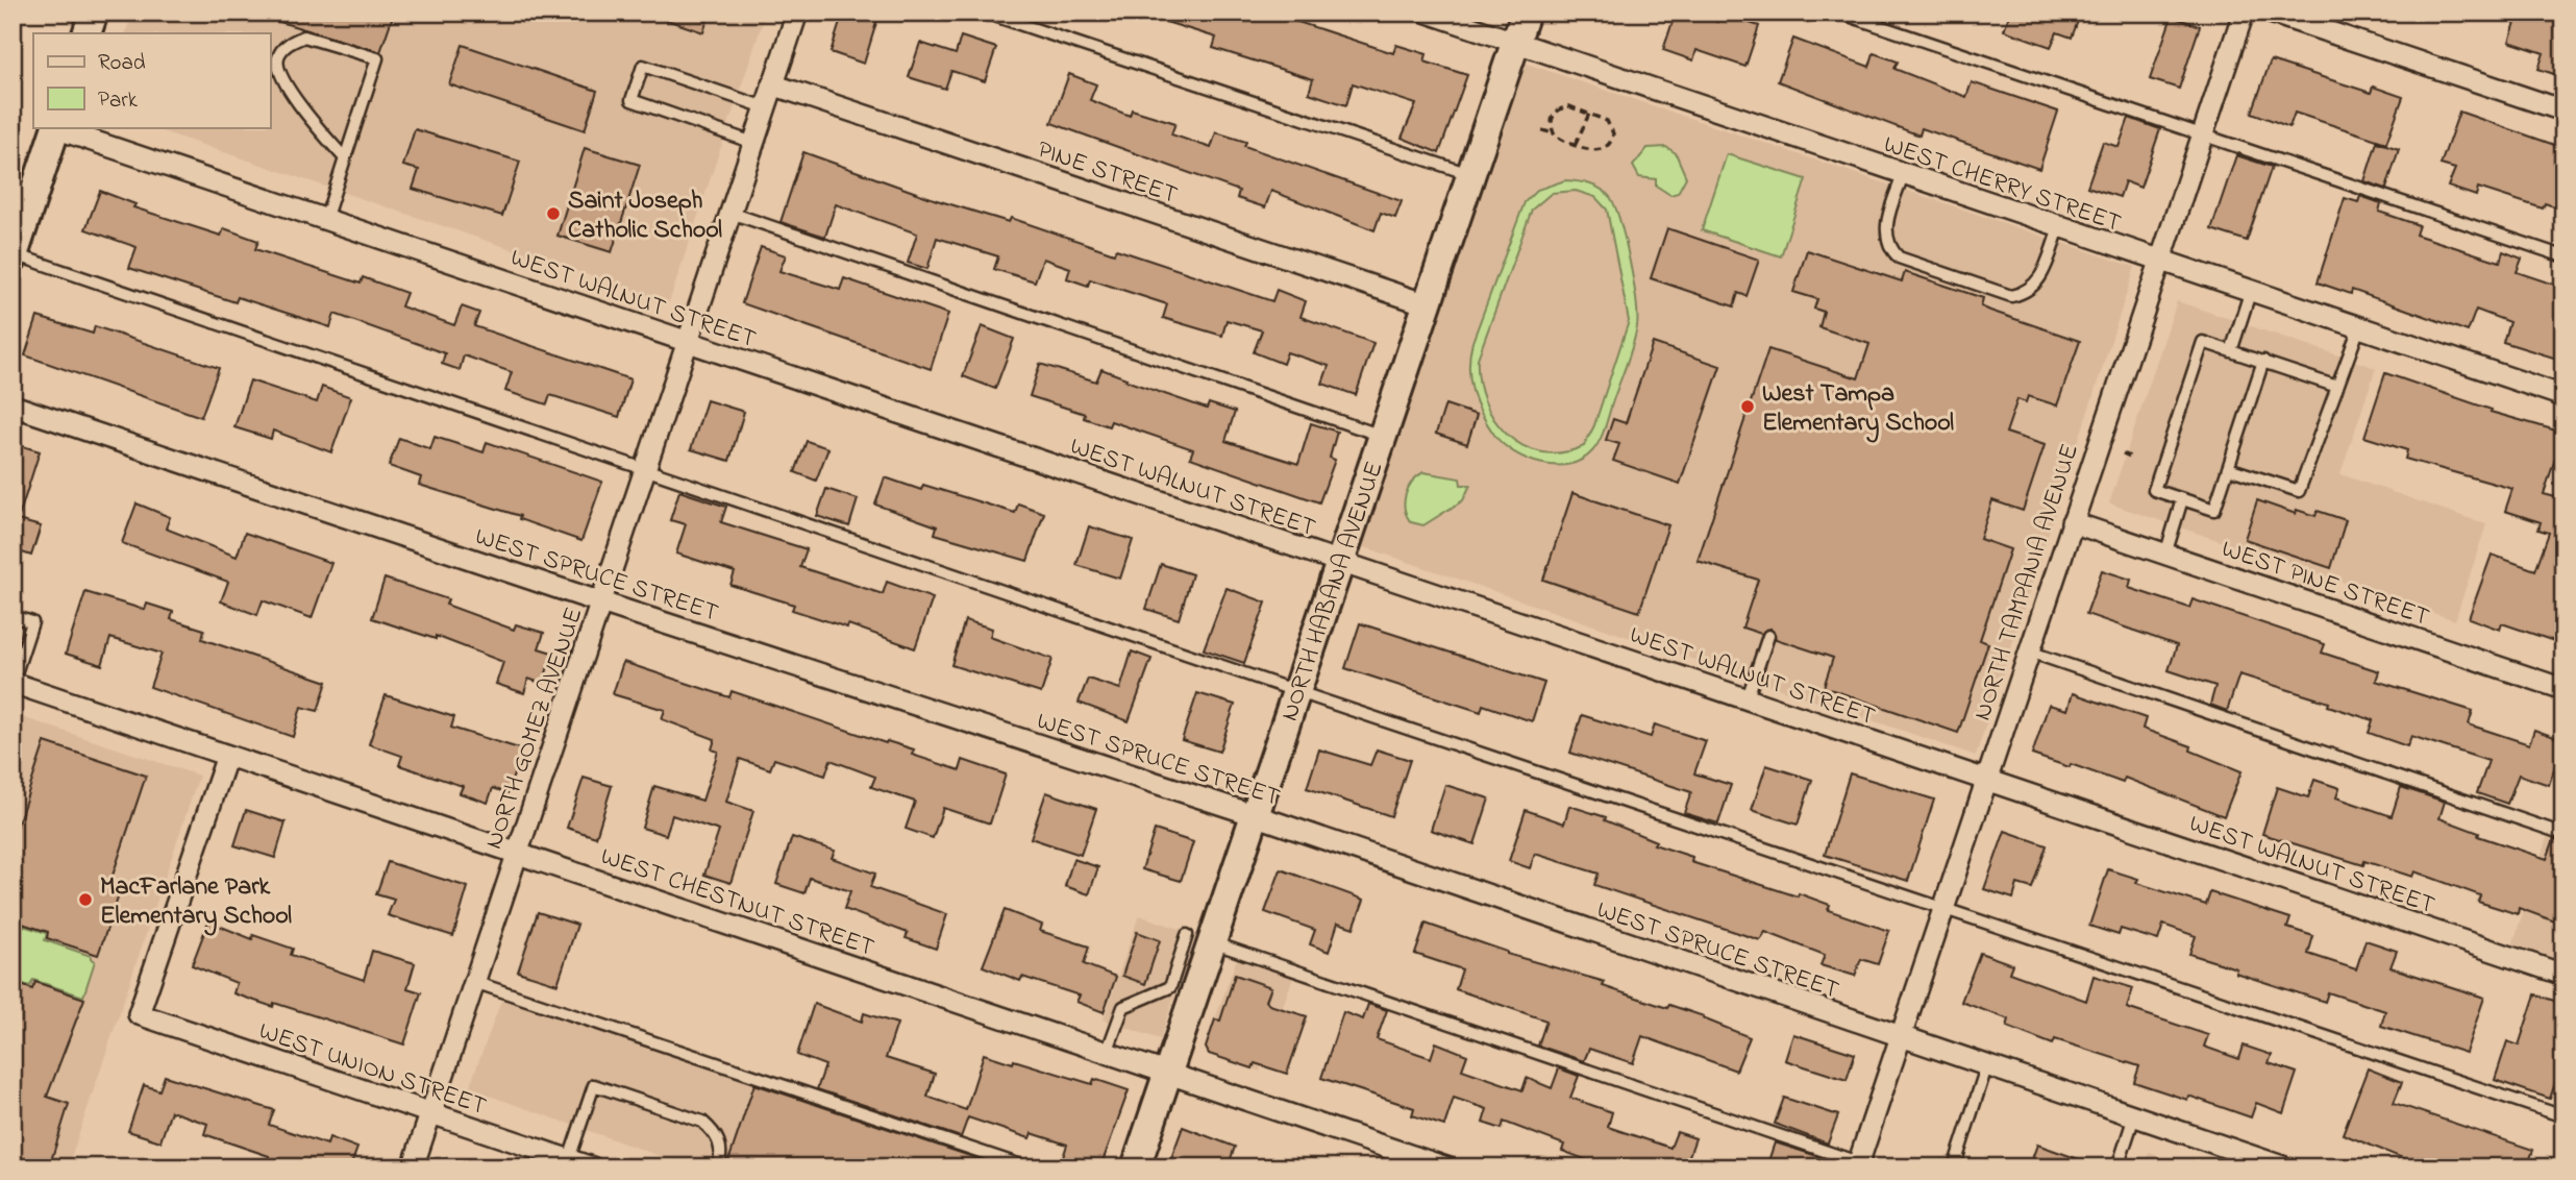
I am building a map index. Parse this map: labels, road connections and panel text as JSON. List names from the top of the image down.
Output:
{
  "streets": {
    "street": [
      "PINE STREET",
      "WEST CHERRY STREET",
      "WEST WALNUT STREET",
      "WEST SPRUCE STREET",
      "NORTH TAMPANIA AVENUE",
      "WEST PINE STREET",
      "NORTH HABANA AVENUE",
      "NORTH GOMEZ AVENUE",
      "WEST CHESTNUT STREET",
      "WEST UNION STREET"
    ]
  },
  "crossings": [
    ["PINE STREET", "NORTH HABANA AVENUE"],
    ["PINE STREET", "NORTH GOMEZ AVENUE"],
    ["WEST CHERRY STREET", "NORTH TAMPANIA AVENUE"],
    ["WEST CHERRY STREET", "NORTH HABANA AVENUE"],
    ["WEST WALNUT STREET", "NORTH TAMPANIA AVENUE"],
    ["WEST WALNUT STREET", "NORTH HABANA AVENUE"],
    ["WEST WALNUT STREET", "NORTH GOMEZ AVENUE"],
    ["WEST SPRUCE STREET", "NORTH TAMPANIA AVENUE"],
    ["WEST SPRUCE STREET", "NORTH HABANA AVENUE"],
    ["WEST SPRUCE STREET", "NORTH GOMEZ AVENUE"],
    ["NORTH TAMPANIA AVENUE", "WEST PINE STREET"],
    ["NORTH HABANA AVENUE", "WEST CHESTNUT STREET"],
    ["NORTH GOMEZ AVENUE", "WEST CHESTNUT STREET"],
    ["NORTH GOMEZ AVENUE", "WEST UNION STREET"],
    ["WEST CHESTNUT STREET", "WEST UNION STREET"]
  ],
  "places": ["Saint Joseph Catholic School", "West Tampa Elementary School", "MacFarlane Park Elementary School"],
  "legend": ["Road", "Park"]
}
